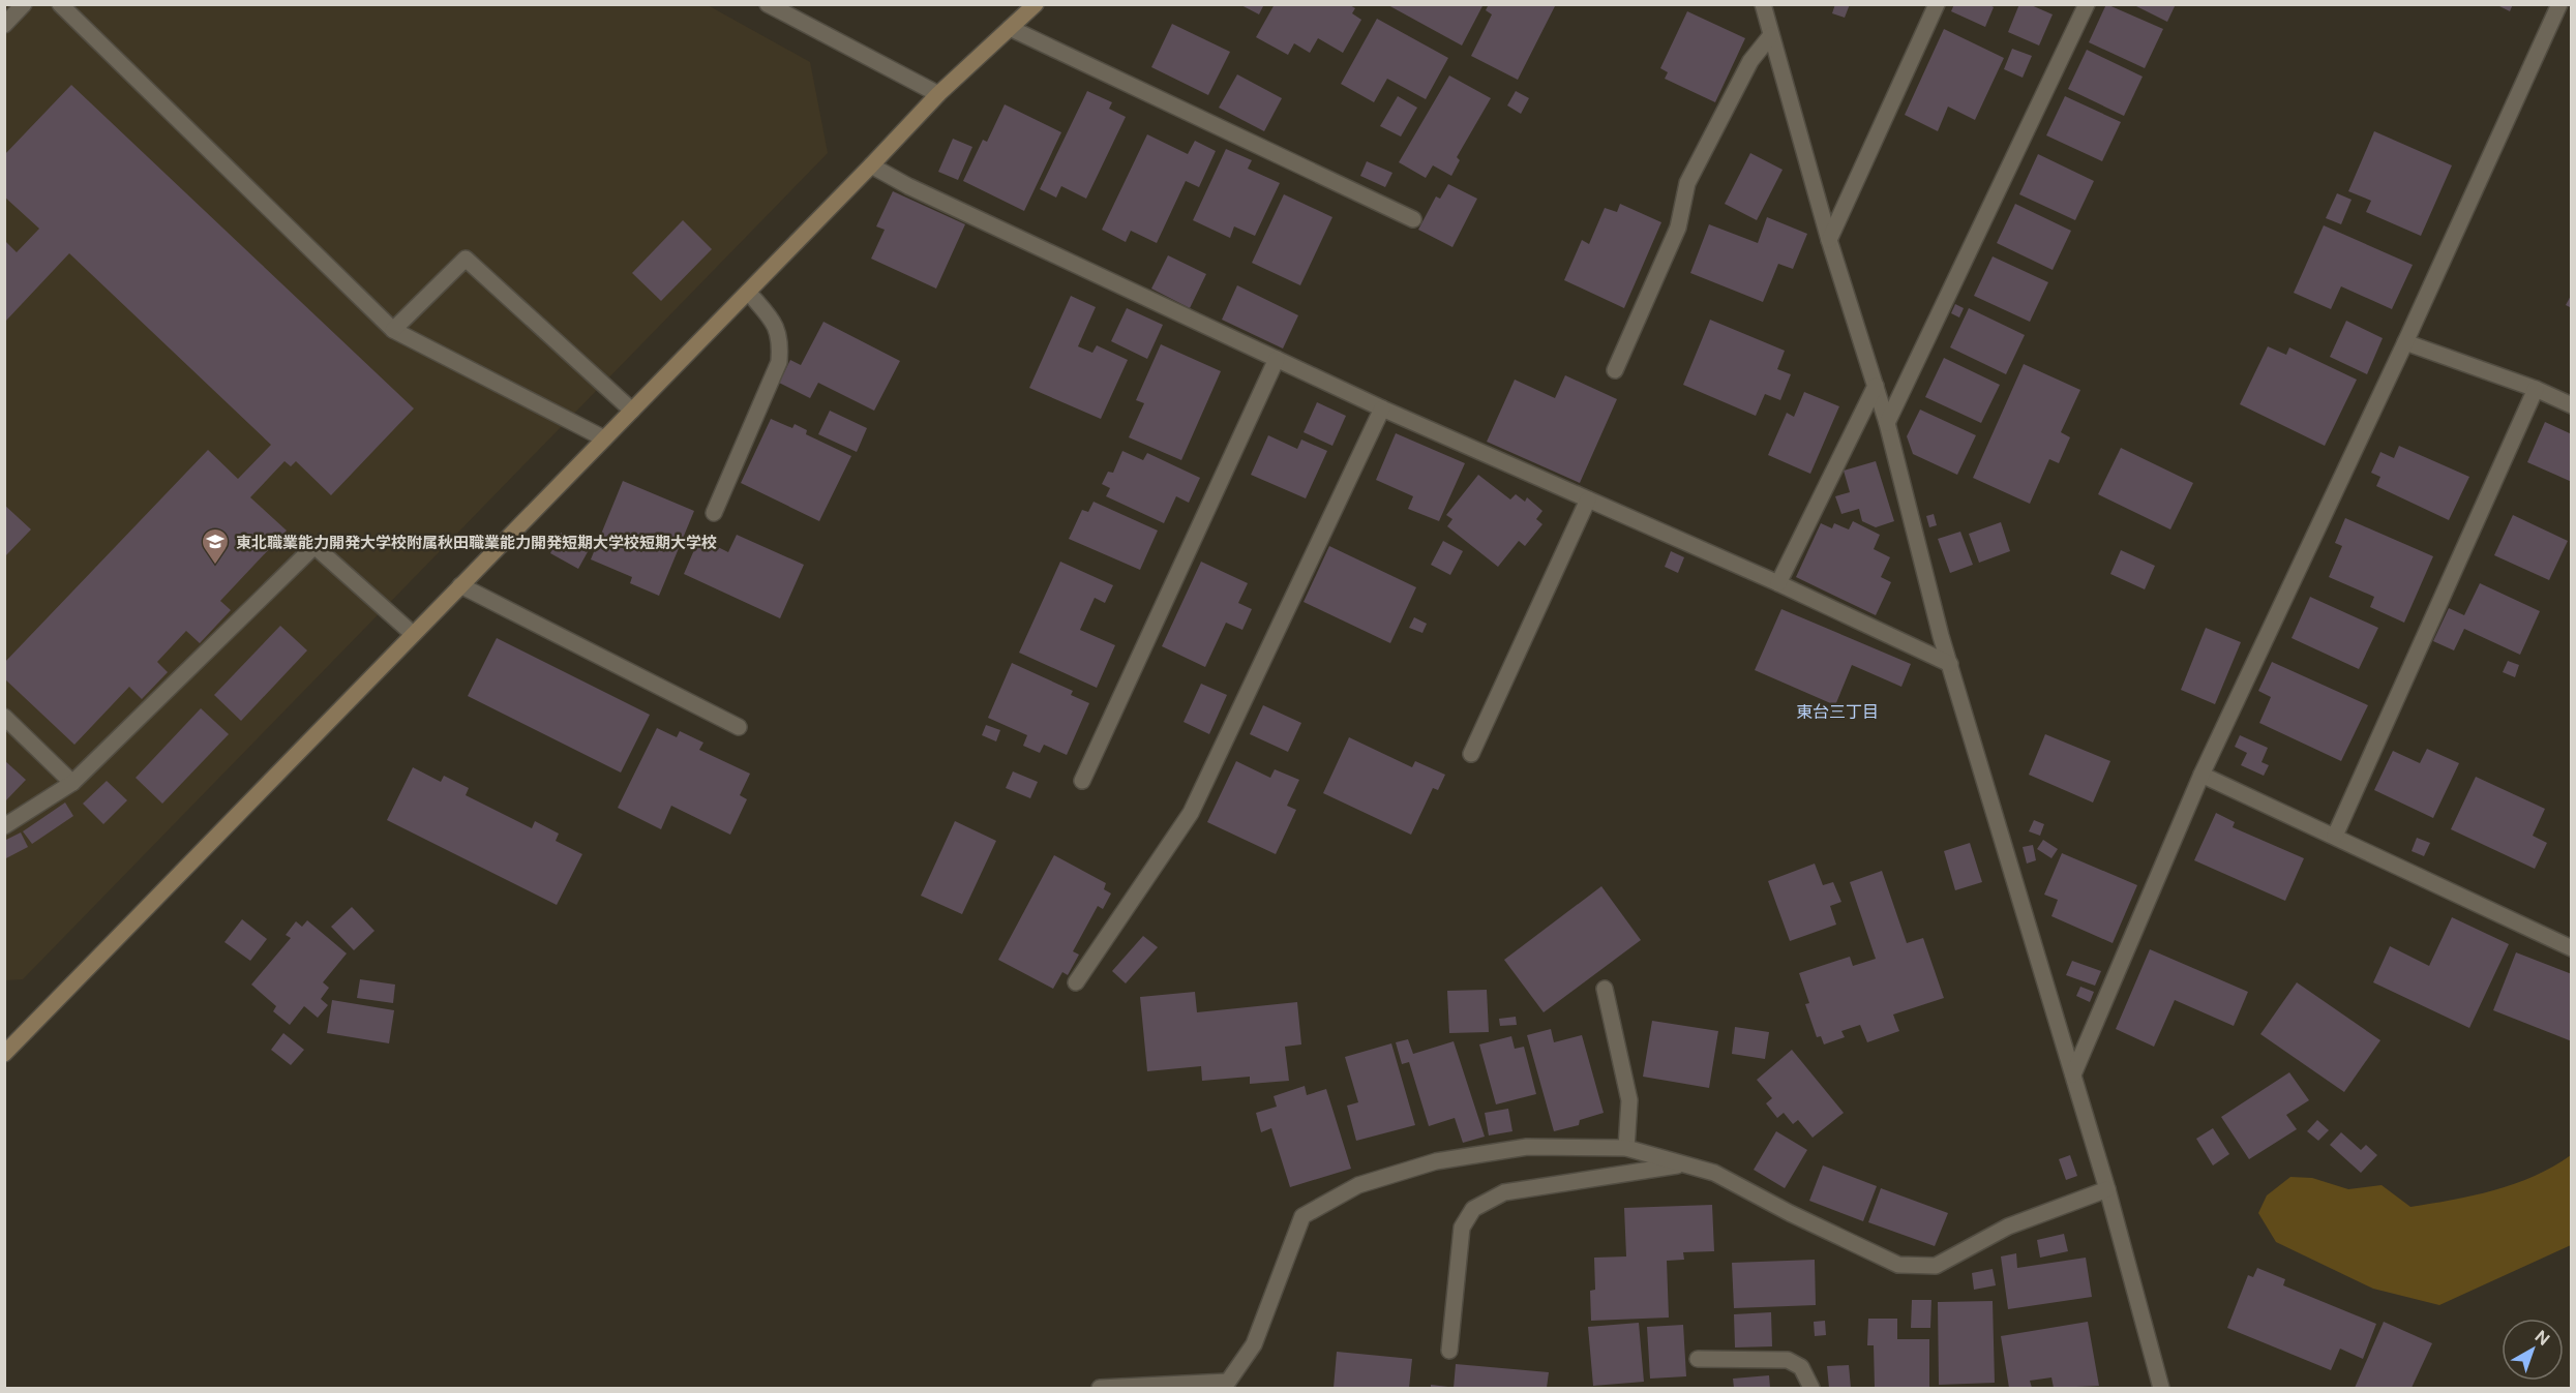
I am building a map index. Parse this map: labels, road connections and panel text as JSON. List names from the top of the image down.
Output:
{
  "districts": ["東台三丁目"],
  "places": {
    "school or university": ["東北職業能力開発大学校附属秋田職業能力開発短期大学校短期大学校"]
  },
  "north": "top right"
}
